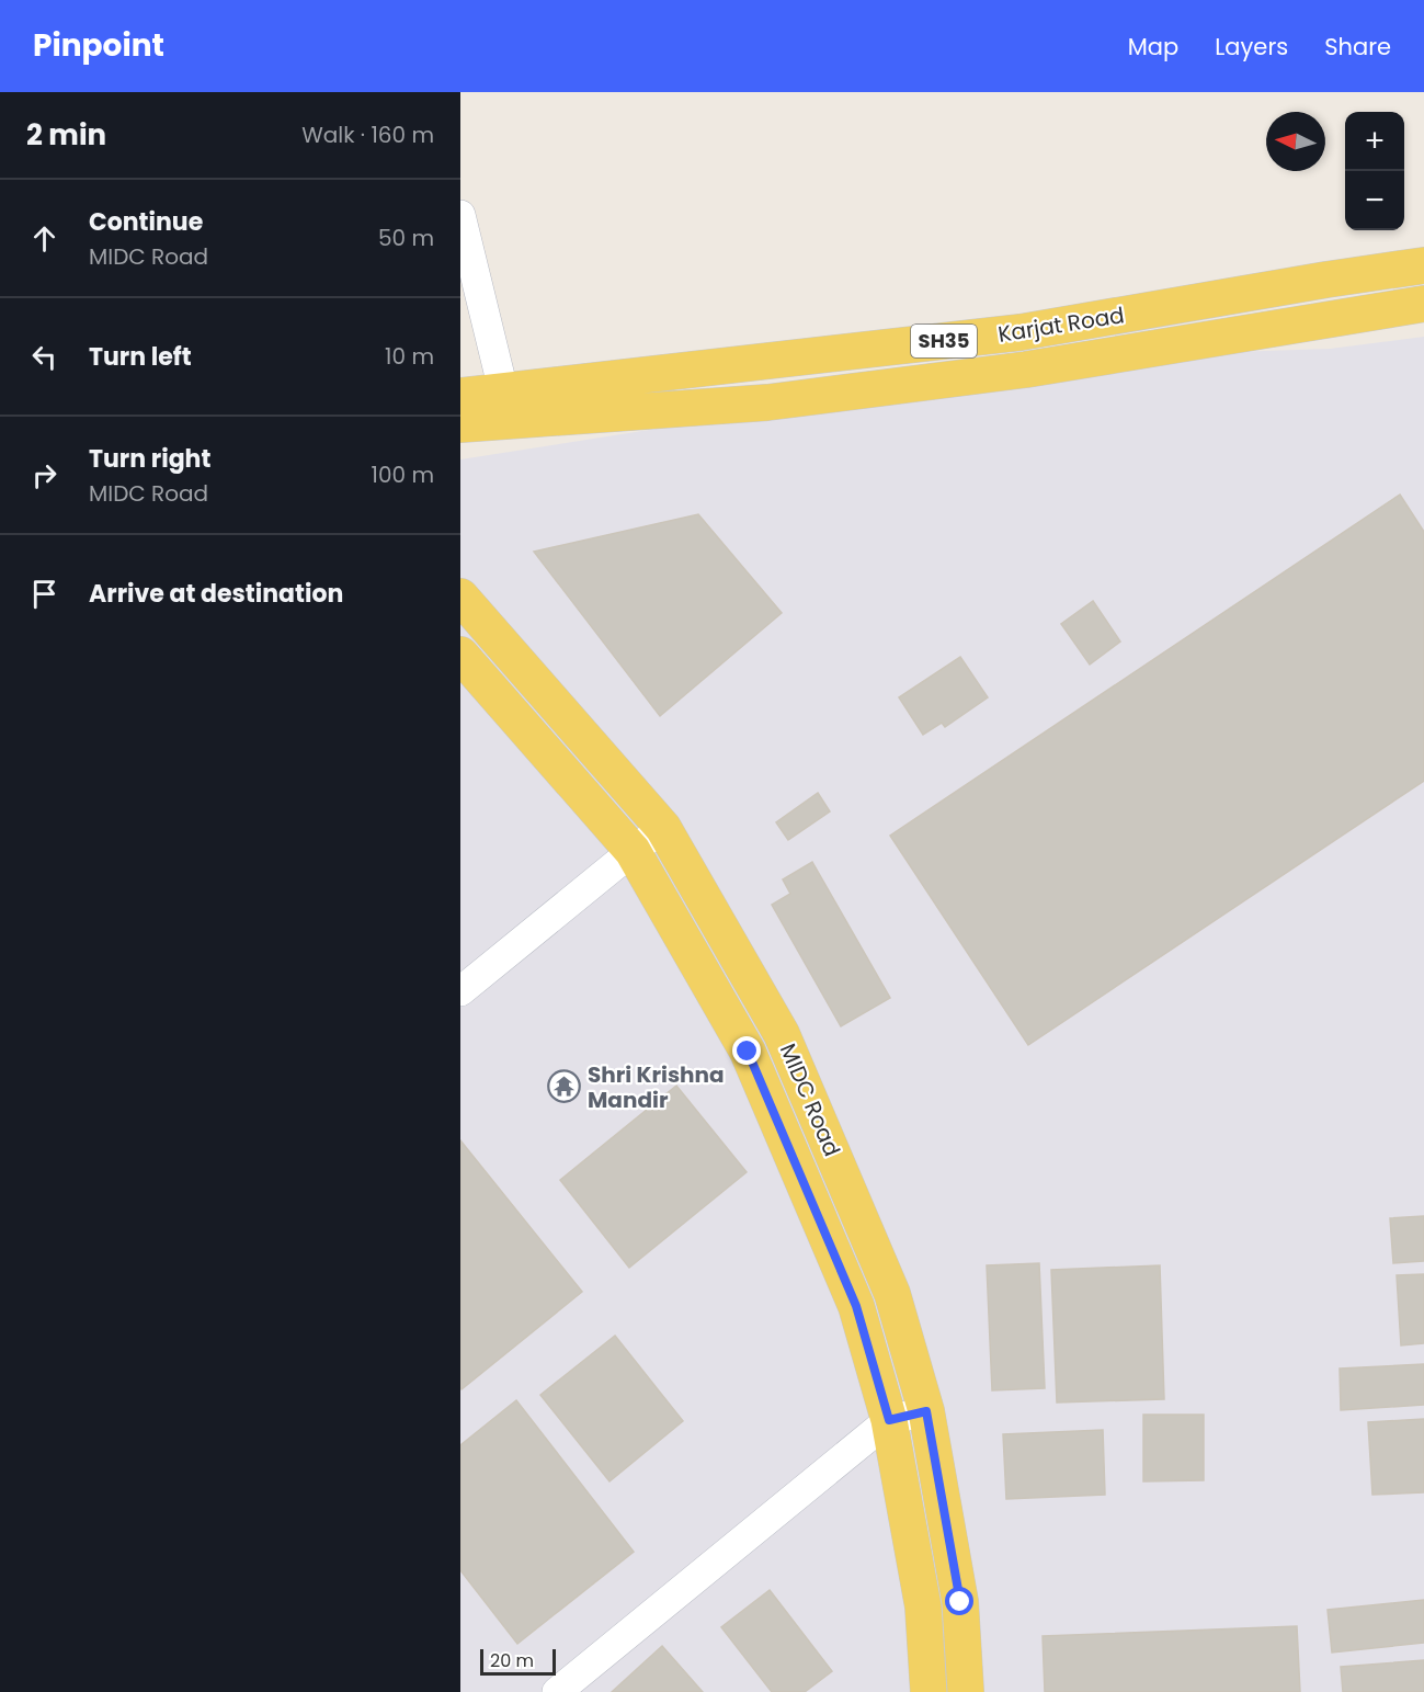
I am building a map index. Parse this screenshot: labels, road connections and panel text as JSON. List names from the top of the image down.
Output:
{
  "streets": {
    "main road": ["Karjat Road", "SH35", "MIDC Road"]
  },
  "places": {
    "temple": ["Shri Krishna Mandir"]
  },
  "scale_bar": "20 m",
  "north": "left",
  "page": {
    "header": "Pinpoint",
    "nav": ["Map", "Layers", "Share"],
    "heading": ["2 min", "Walk · 160 m"],
    "map_buttons": ["+", "−"],
    "list": [
      ["Continue", "MIDC Road", "50 m"],
      ["Turn left", "10 m"],
      ["Turn right", "MIDC Road", "100 m"],
      "Arrive at destination"
    ],
    "scale": "20 m"
  }
}
